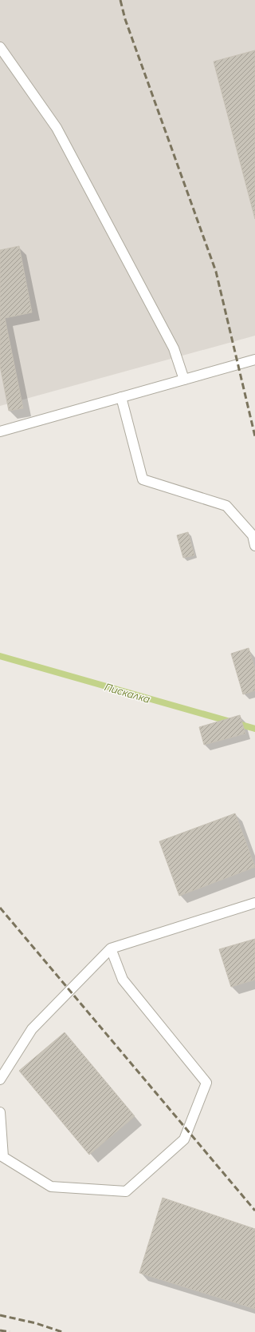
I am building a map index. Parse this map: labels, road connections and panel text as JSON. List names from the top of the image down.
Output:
{
  "water": ["Пискалка"]
}
